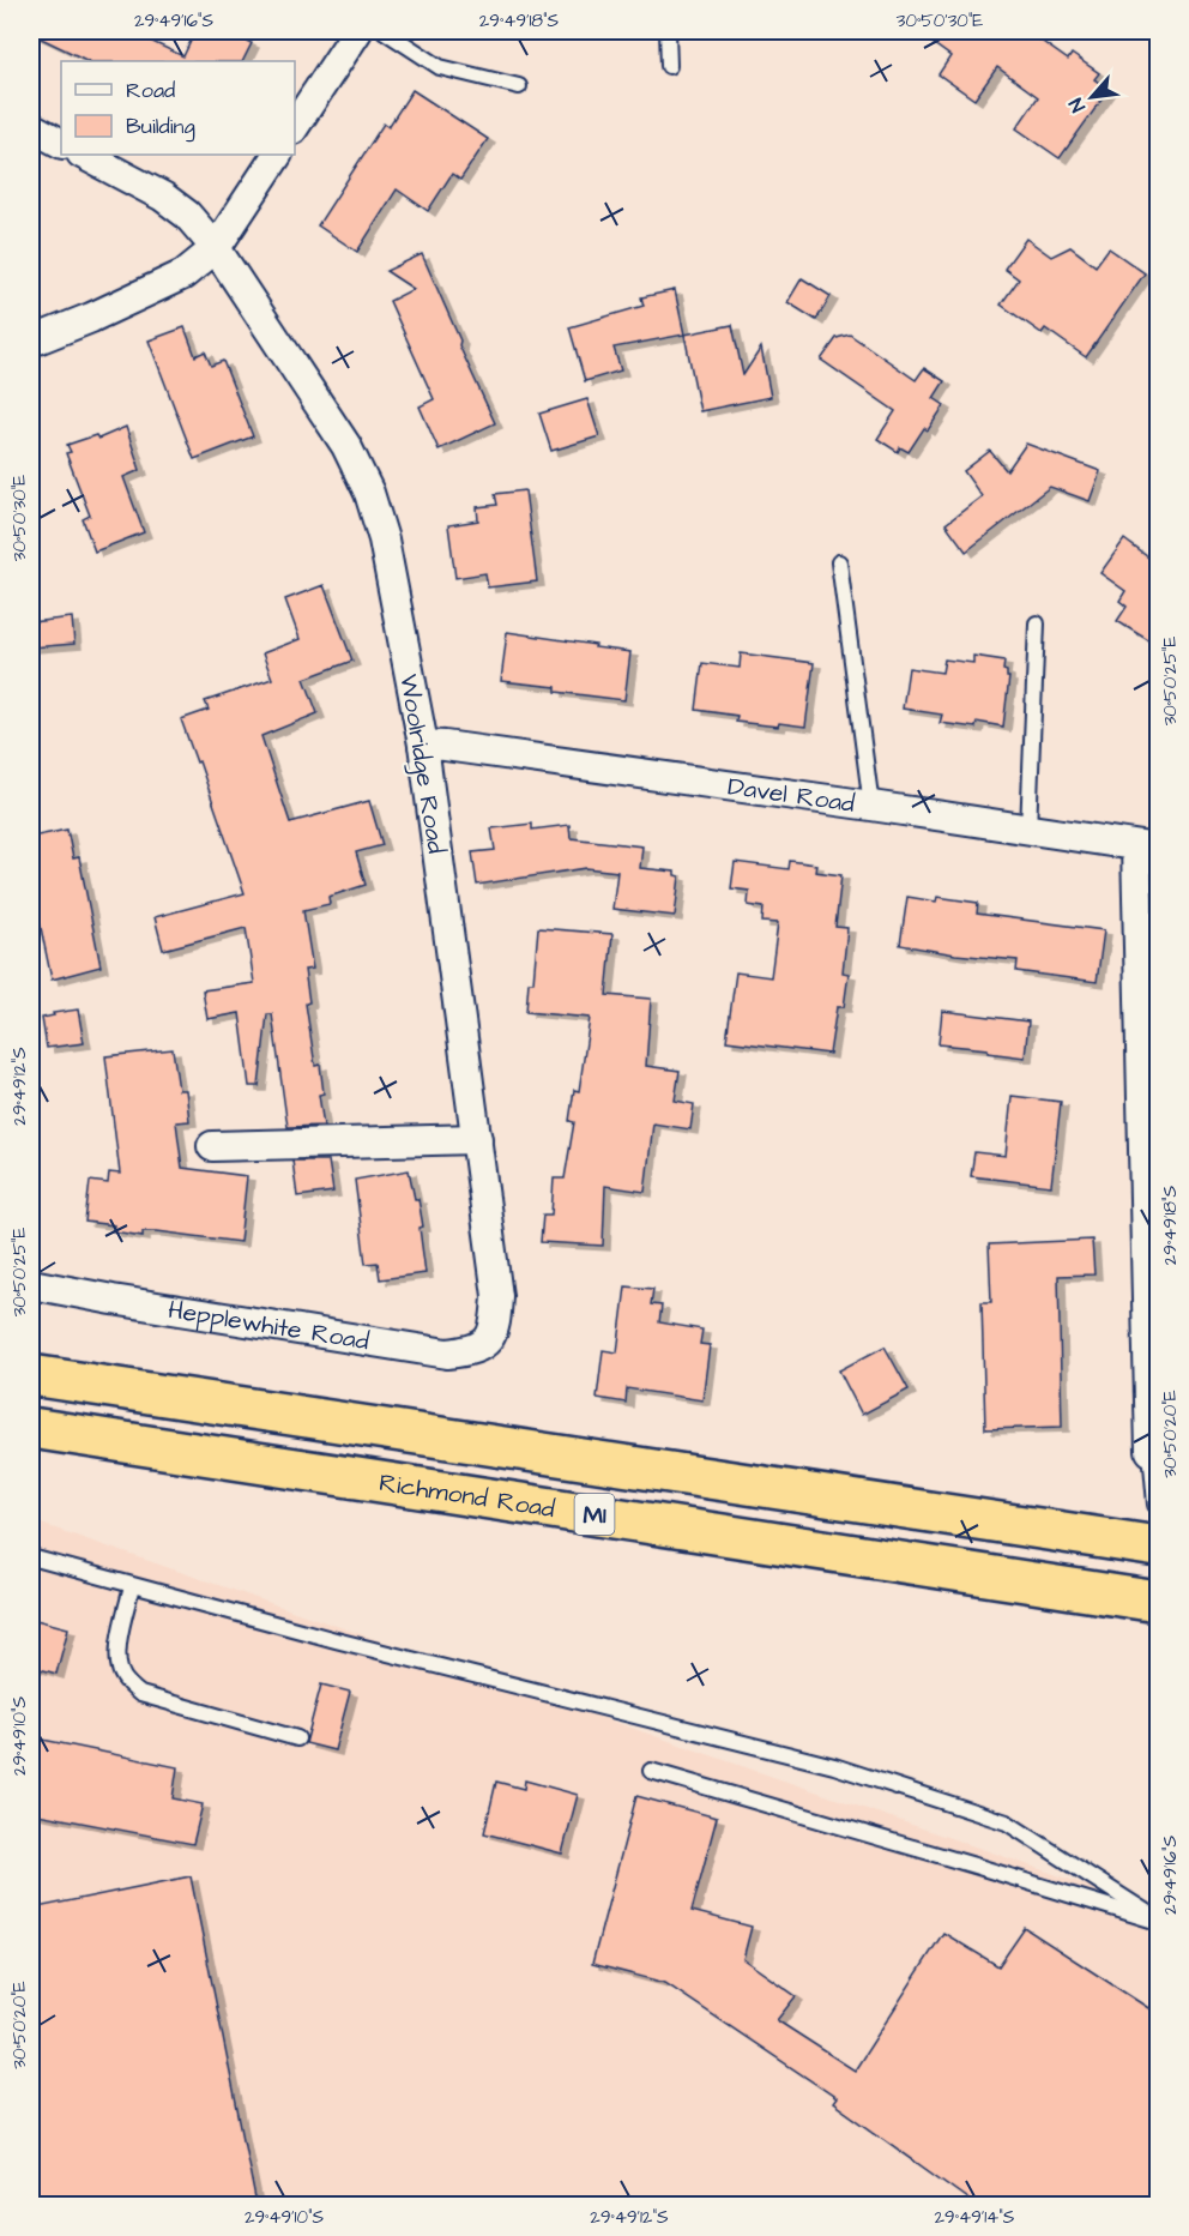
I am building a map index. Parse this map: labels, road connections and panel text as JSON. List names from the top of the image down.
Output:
{
  "streets": {
    "highway": ["Richmond Road", "M1"],
    "street": ["Woolridge Road", "Davel Road", "Hepplewhite Road"]
  },
  "crossings": [
    ["Woolridge Road", "Davel Road"],
    ["Woolridge Road", "Hepplewhite Road"]
  ],
  "legend": ["Road", "Building"],
  "north": "bottom left",
  "coordinates": [
    "29°49'16\"S",
    "29°49'18\"S",
    "30°50'30\"E",
    "30°50'25\"E",
    "29°49'12\"S",
    "30°50'20\"E",
    "29°49'10\"S",
    "29°49'14\"S"
  ]
}
